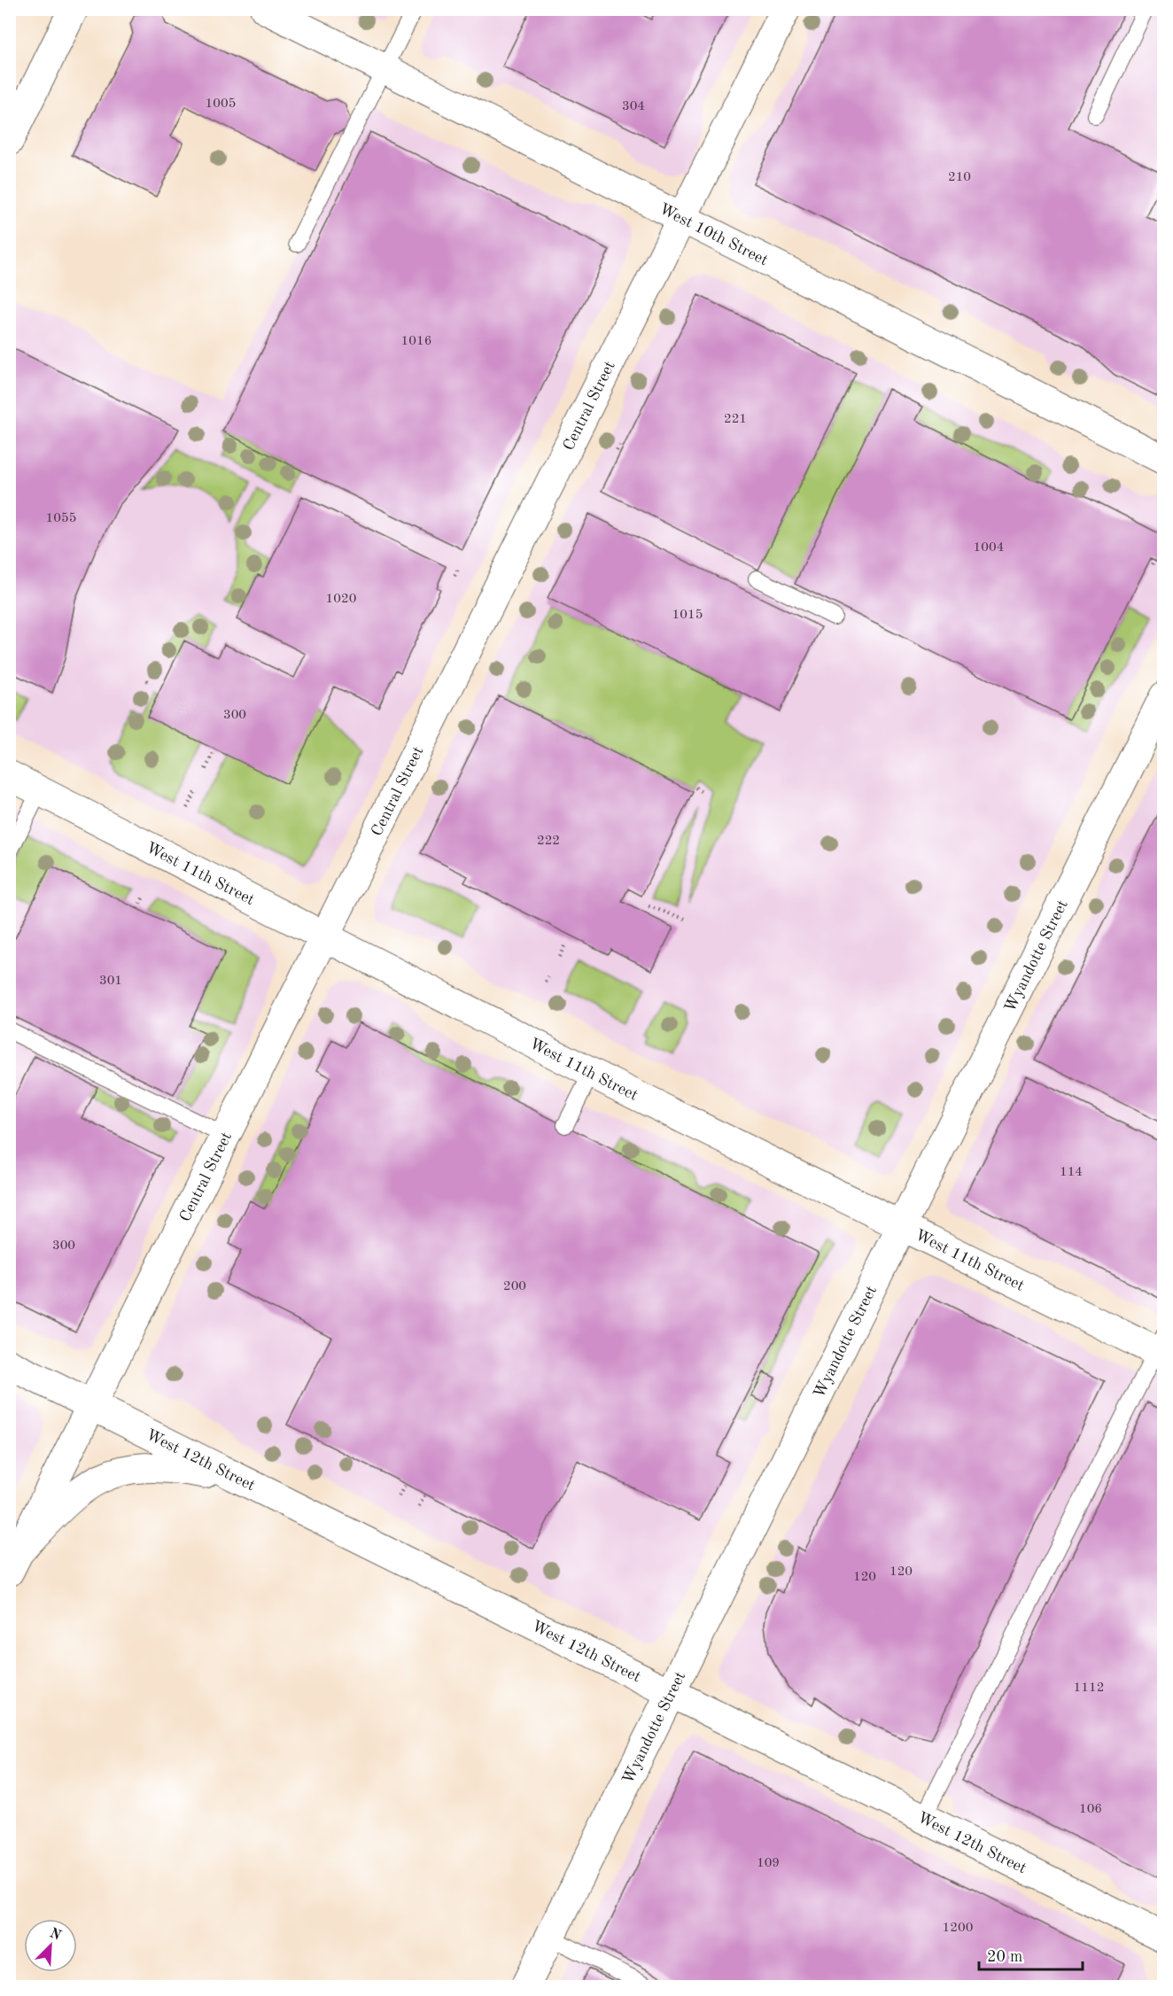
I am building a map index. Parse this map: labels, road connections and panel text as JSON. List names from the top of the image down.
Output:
{
  "streets": {
    "street": [
      "West 10th Street",
      "Central Street",
      "West 11th Street",
      "Wyandotte Street",
      "West 12th Street"
    ]
  },
  "crossings": [
    ["West 10th Street", "Central Street"],
    ["Central Street", "West 11th Street"],
    ["Central Street", "West 12th Street"],
    ["West 11th Street", "Wyandotte Street"],
    ["Wyandotte Street", "West 12th Street"]
  ],
  "house_numbers": [
    "1005",
    "304",
    "210",
    "1016",
    "221",
    "1055",
    "1004",
    "1020",
    "1015",
    "300",
    "222",
    "301",
    "114",
    "300",
    "200",
    "120",
    "120",
    "1112",
    "106",
    "109",
    "1200"
  ],
  "scale_bar": "20 m",
  "north": "top right"
}
